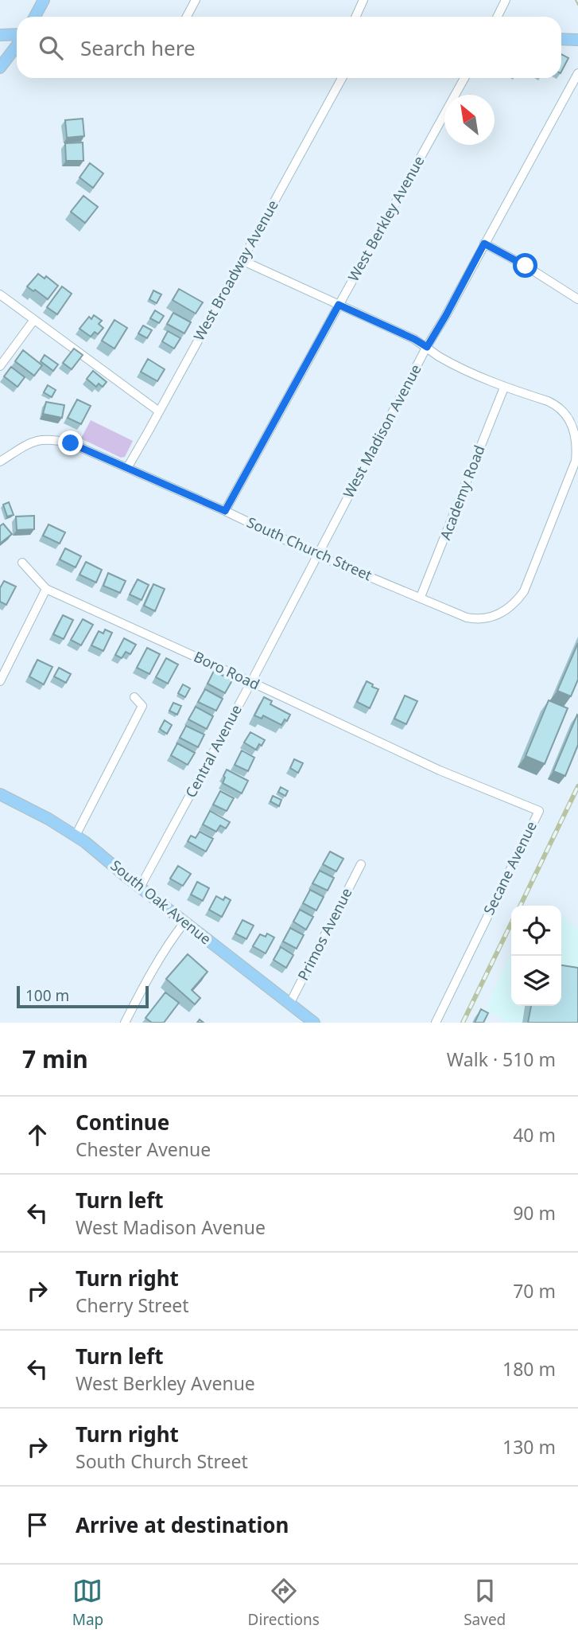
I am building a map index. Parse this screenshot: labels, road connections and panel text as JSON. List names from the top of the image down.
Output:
{
  "streets": {
    "main road": ["South Oak Avenue"],
    "street": [
      "West Berkley Avenue",
      "West Broadway Avenue",
      "West Madison Avenue",
      "Academy Road",
      "South Church Street",
      "Boro Road",
      "Central Avenue",
      "Secane Avenue",
      "Primos Avenue"
    ]
  },
  "crossings": [
    ["West Berkley Avenue", "South Church Street"],
    ["West Broadway Avenue", "South Church Street"],
    ["West Madison Avenue", "South Church Street"],
    ["West Madison Avenue", "Central Avenue"],
    ["Academy Road", "South Church Street"],
    ["South Church Street", "Central Avenue"],
    ["Boro Road", "Central Avenue"],
    ["Boro Road", "Secane Avenue"],
    ["Central Avenue", "South Oak Avenue"],
    ["South Oak Avenue", "Primos Avenue"]
  ],
  "scale_bar": "100 m",
  "north": "top left",
  "page": {
    "search": "Search here",
    "scale": "100 m",
    "heading": ["7 min", "Walk · 510 m"],
    "list": [
      ["Continue", "Chester Avenue", "40 m"],
      ["Turn left", "West Madison Avenue", "90 m"],
      ["Turn right", "Cherry Street", "70 m"],
      ["Turn left", "West Berkley Avenue", "180 m"],
      ["Turn right", "South Church Street", "130 m"],
      "Arrive at destination"
    ],
    "nav": ["Map", "Directions", "Saved"]
  }
}
